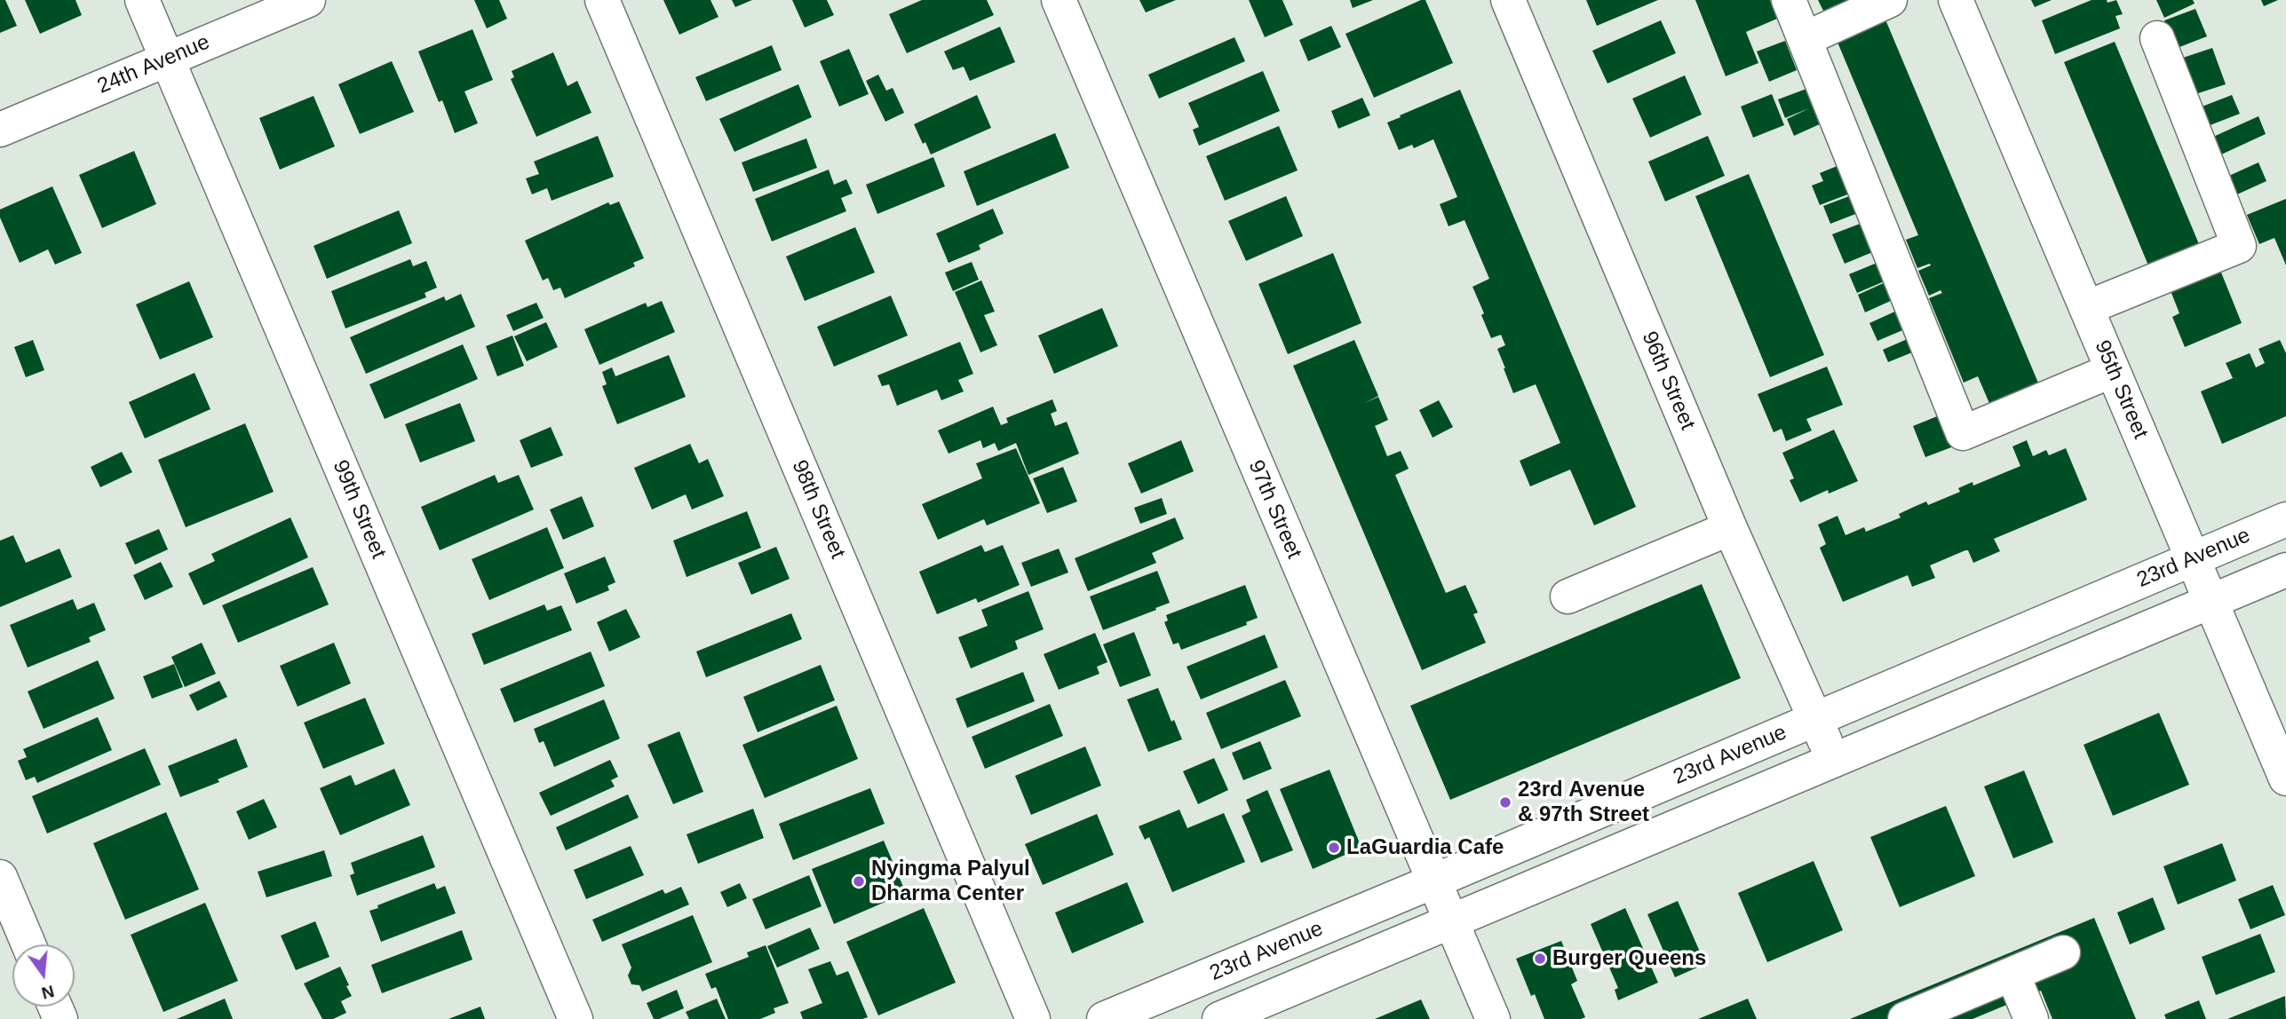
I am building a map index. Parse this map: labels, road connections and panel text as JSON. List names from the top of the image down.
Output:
{
  "streets": {
    "street": [
      "24th Avenue",
      "96th Street",
      "95th Street",
      "99th Street",
      "98th Street",
      "97th Street",
      "23rd Avenue"
    ]
  },
  "crossings": [
    ["24th Avenue", "99th Street"],
    ["96th Street", "23rd Avenue"],
    ["95th Street", "23rd Avenue"],
    ["97th Street", "23rd Avenue"]
  ],
  "places": [
    "23rd Avenue & 97th Street",
    "LaGuardia Cafe",
    "Nyingma Palyul Dharma Center",
    "Burger Queens"
  ],
  "north": "bottom"
}
